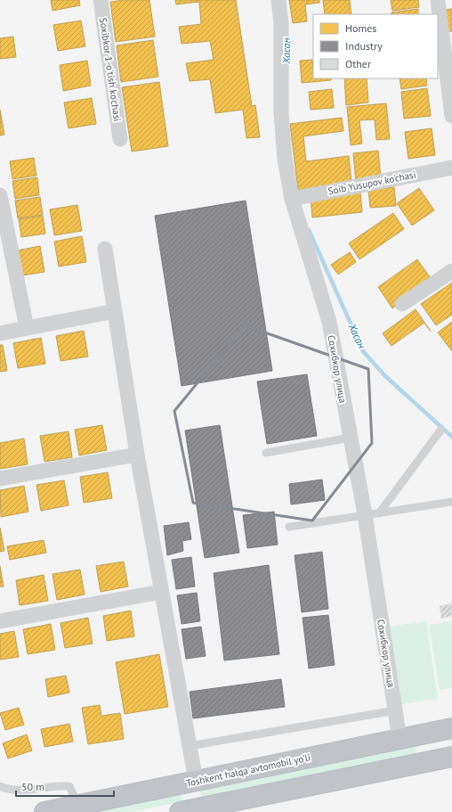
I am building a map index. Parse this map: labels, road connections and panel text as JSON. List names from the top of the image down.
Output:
{
  "streets": {
    "highway": ["Toshkent halqa avtomobil yo'li"],
    "street": ["Soxibkor 1-o'tish ko'chasi", "Soib Yusupov ko'chasi", "Сохибкор улица"]
  },
  "crossings": [
    ["Soib Yusupov ko'chasi", "Сохибкор улица"],
    ["Сохибкор улица", "Toshkent halqa avtomobil yo'li"]
  ],
  "water": ["Хасан"],
  "legend": ["Homes", "Industry", "Other"],
  "scale_bar": "50 m"
}
